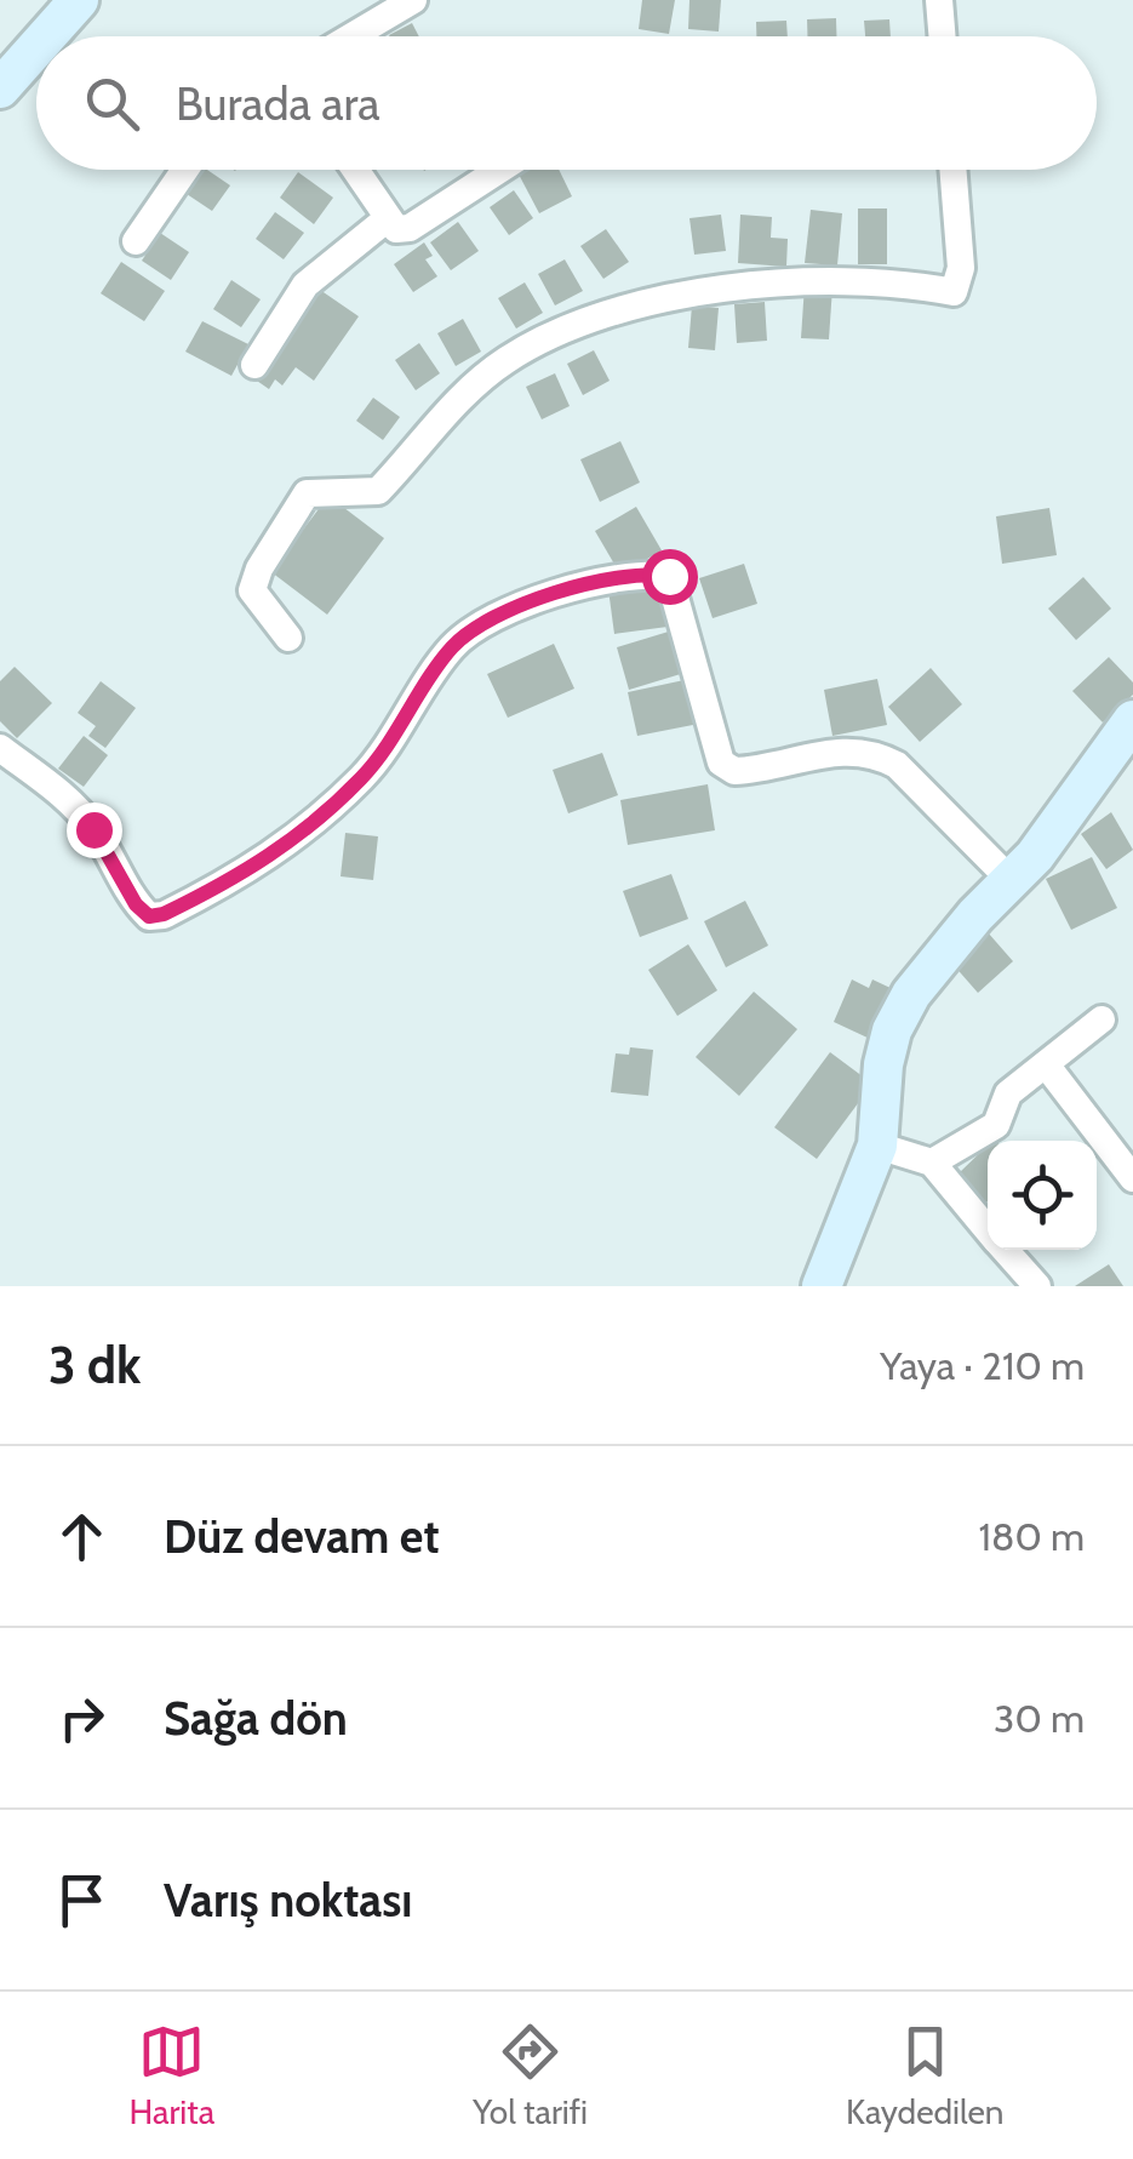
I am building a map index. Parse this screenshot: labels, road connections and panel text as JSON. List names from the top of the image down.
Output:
{
  "page": {
    "search": "Burada ara",
    "heading": ["3 dk", "Yaya · 210 m"],
    "list": [
      ["Düz devam et", "180 m"],
      ["Sağa dön", "30 m"],
      "Varış noktası"
    ],
    "nav": ["Harita", "Yol tarifi", "Kaydedilen"]
  }
}
